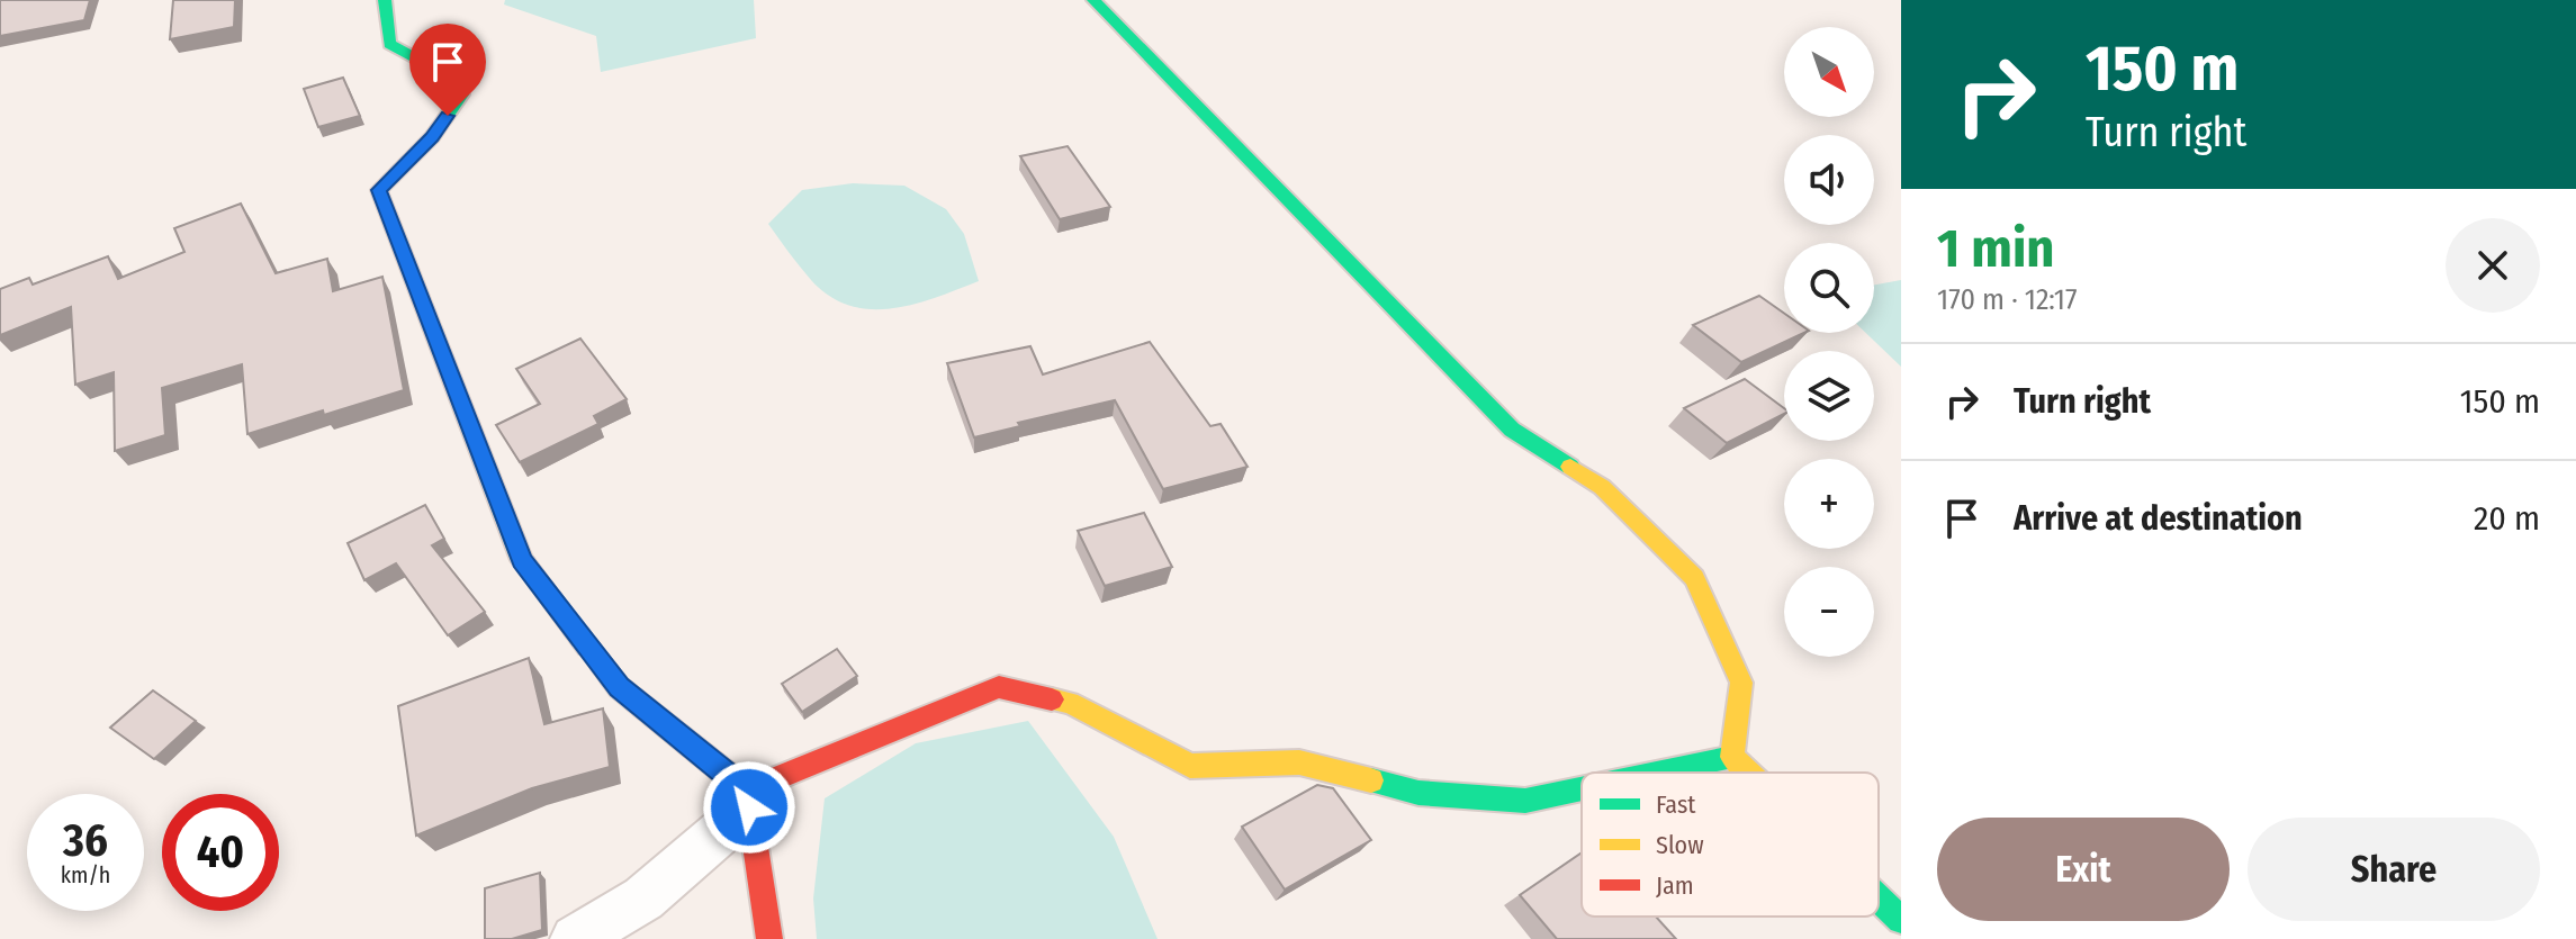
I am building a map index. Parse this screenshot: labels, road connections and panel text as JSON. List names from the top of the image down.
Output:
{
  "legend": ["Fast", "Slow", "Jam"],
  "north": "bottom right",
  "page": {
    "turn": ["150 m", "Turn right"],
    "map_buttons": ["+", "−"],
    "heading": ["1 min", "170 m · 12:17"],
    "list": [
      {
        "name": "Turn right",
        "value": "150 m"
      },
      {
        "name": "Arrive at destination",
        "value": "20 m"
      }
    ],
    "speed": "36 km/h",
    "limit": "40",
    "buttons": ["Exit", "Share"]
  }
}
